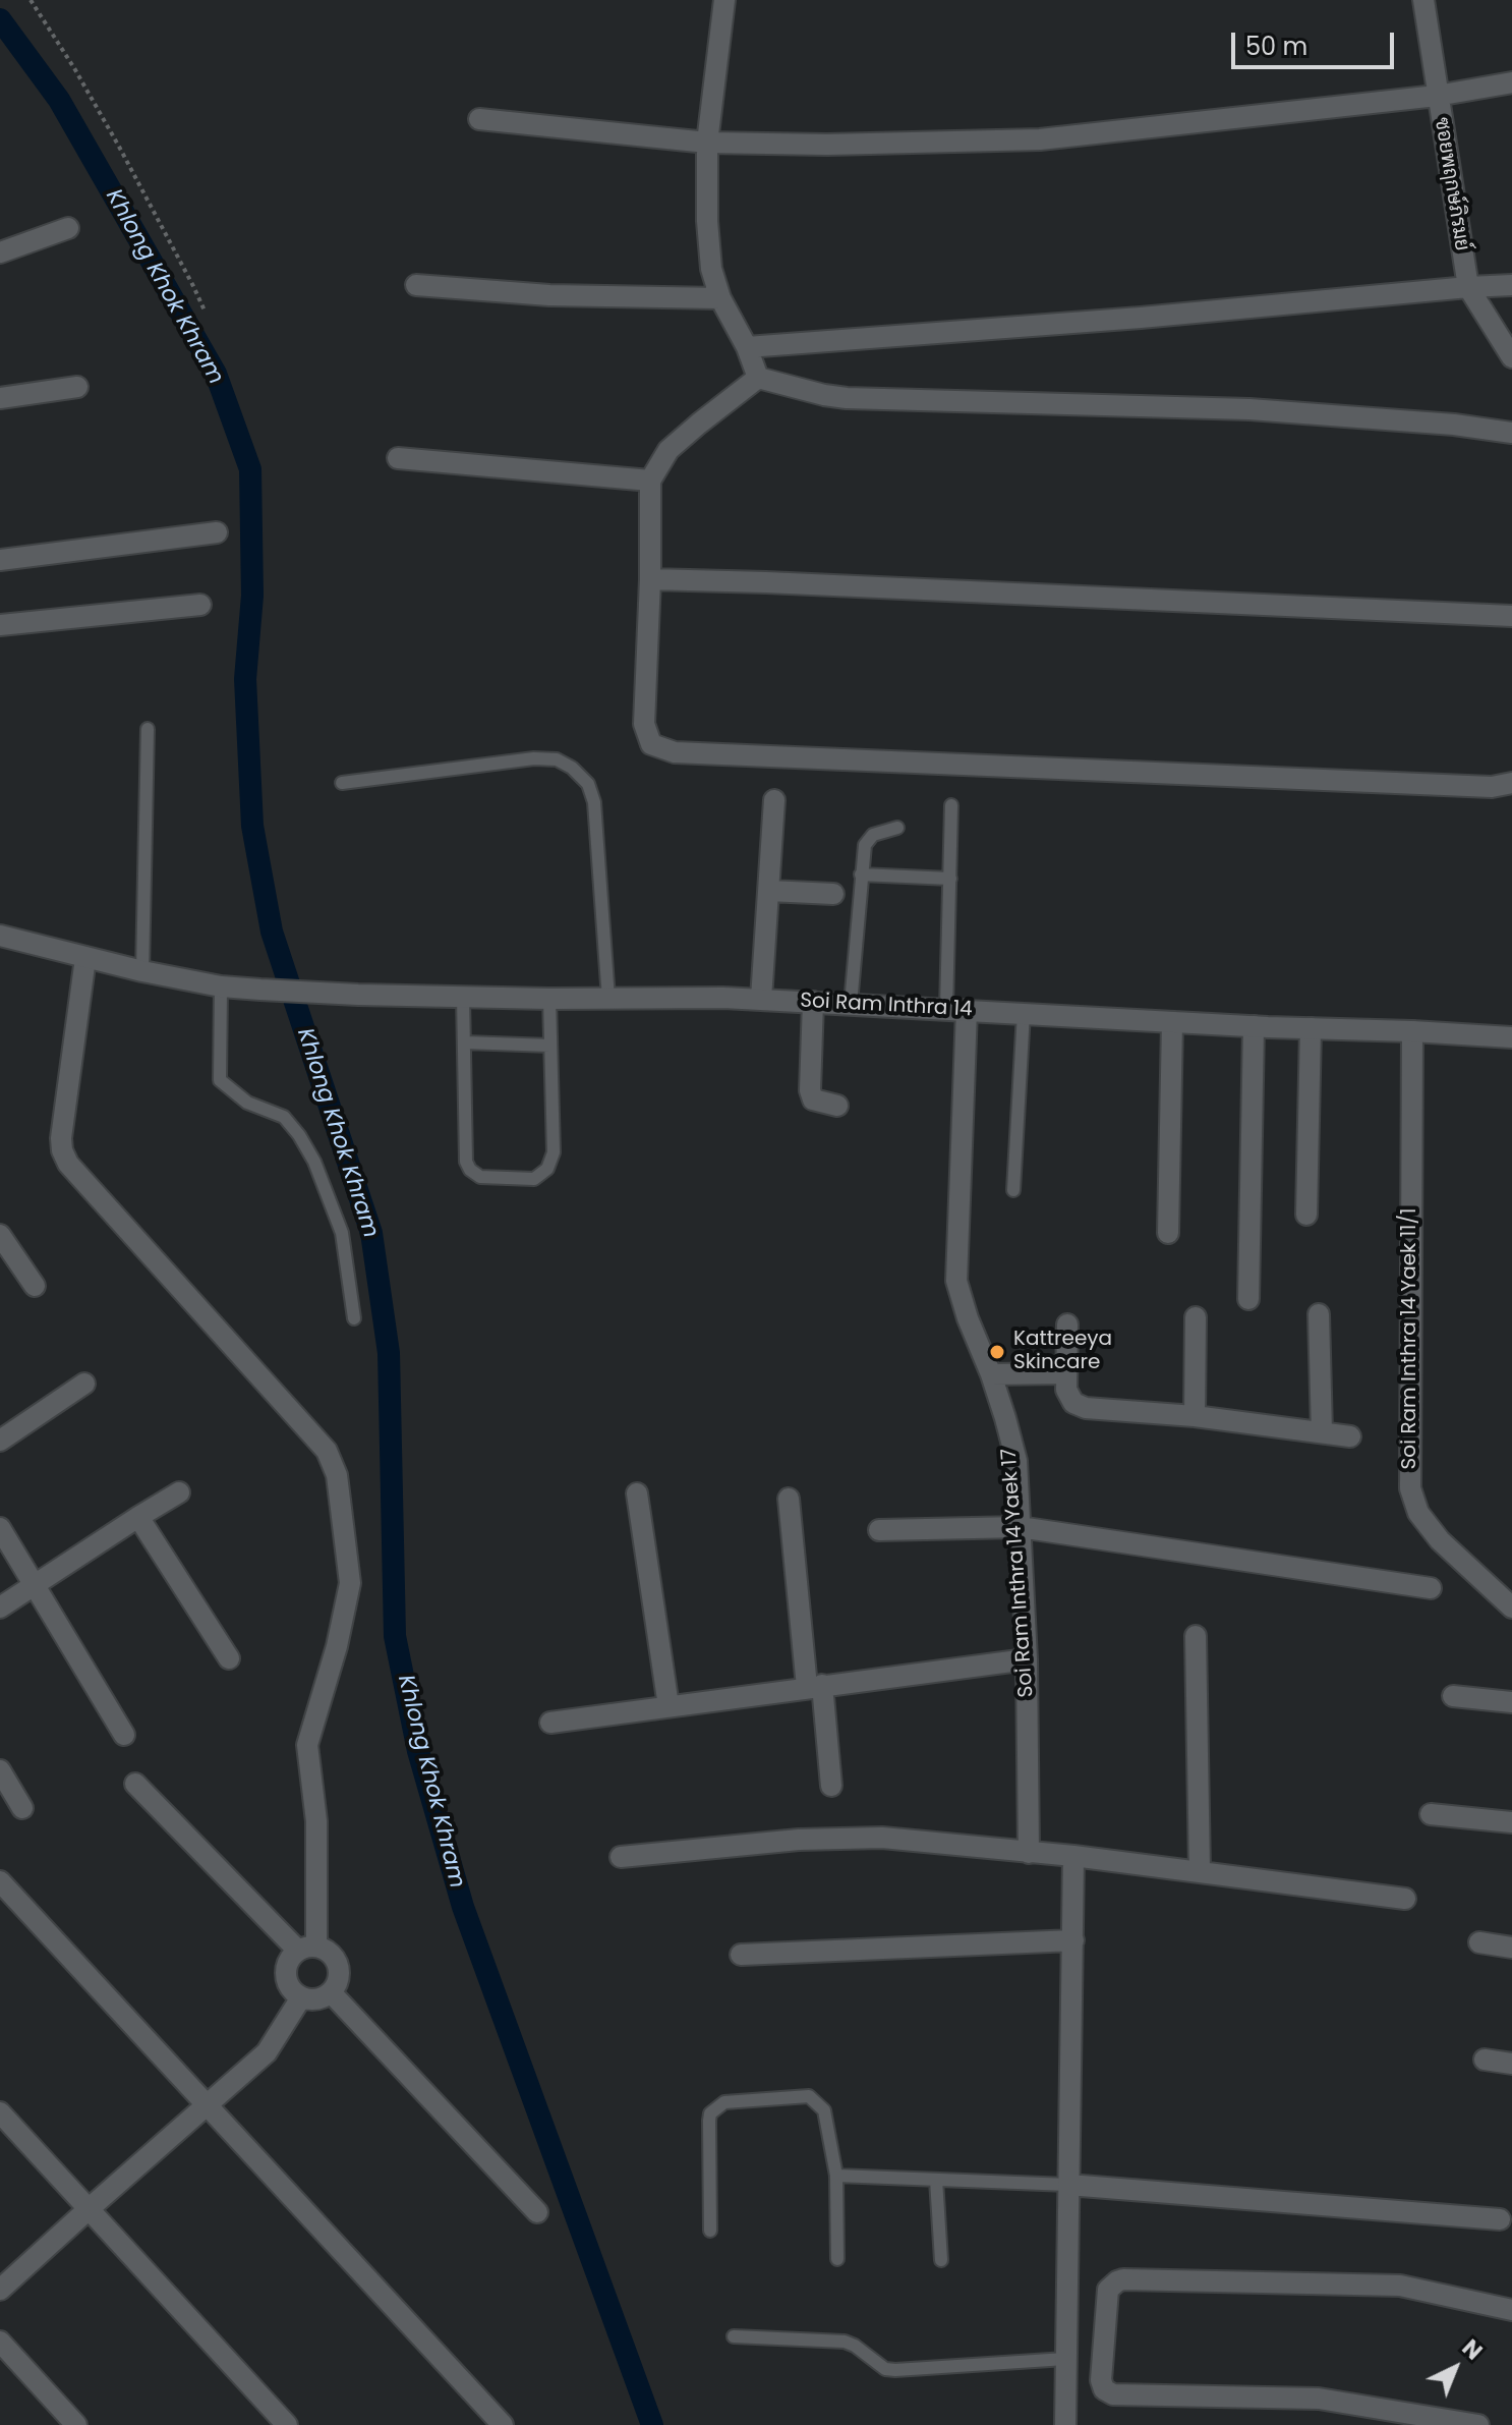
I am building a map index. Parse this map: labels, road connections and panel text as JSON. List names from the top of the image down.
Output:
{
  "streets": {
    "street": [
      "ซอยพฤกษ์ภิรมย์",
      "Soi Ram Inthra 14",
      "Soi Ram Inthra 14 Yaek 11/1",
      "Soi Ram Inthra 14 Yaek 17"
    ]
  },
  "crossings": [
    ["Soi Ram Inthra 14", "Soi Ram Inthra 14 Yaek 11/1"],
    ["Soi Ram Inthra 14", "Soi Ram Inthra 14 Yaek 17"]
  ],
  "water": ["Khlong Khok Khram"],
  "places": ["Kattreeya Skincare"],
  "scale_bar": "50 m",
  "north": "top right"
}
